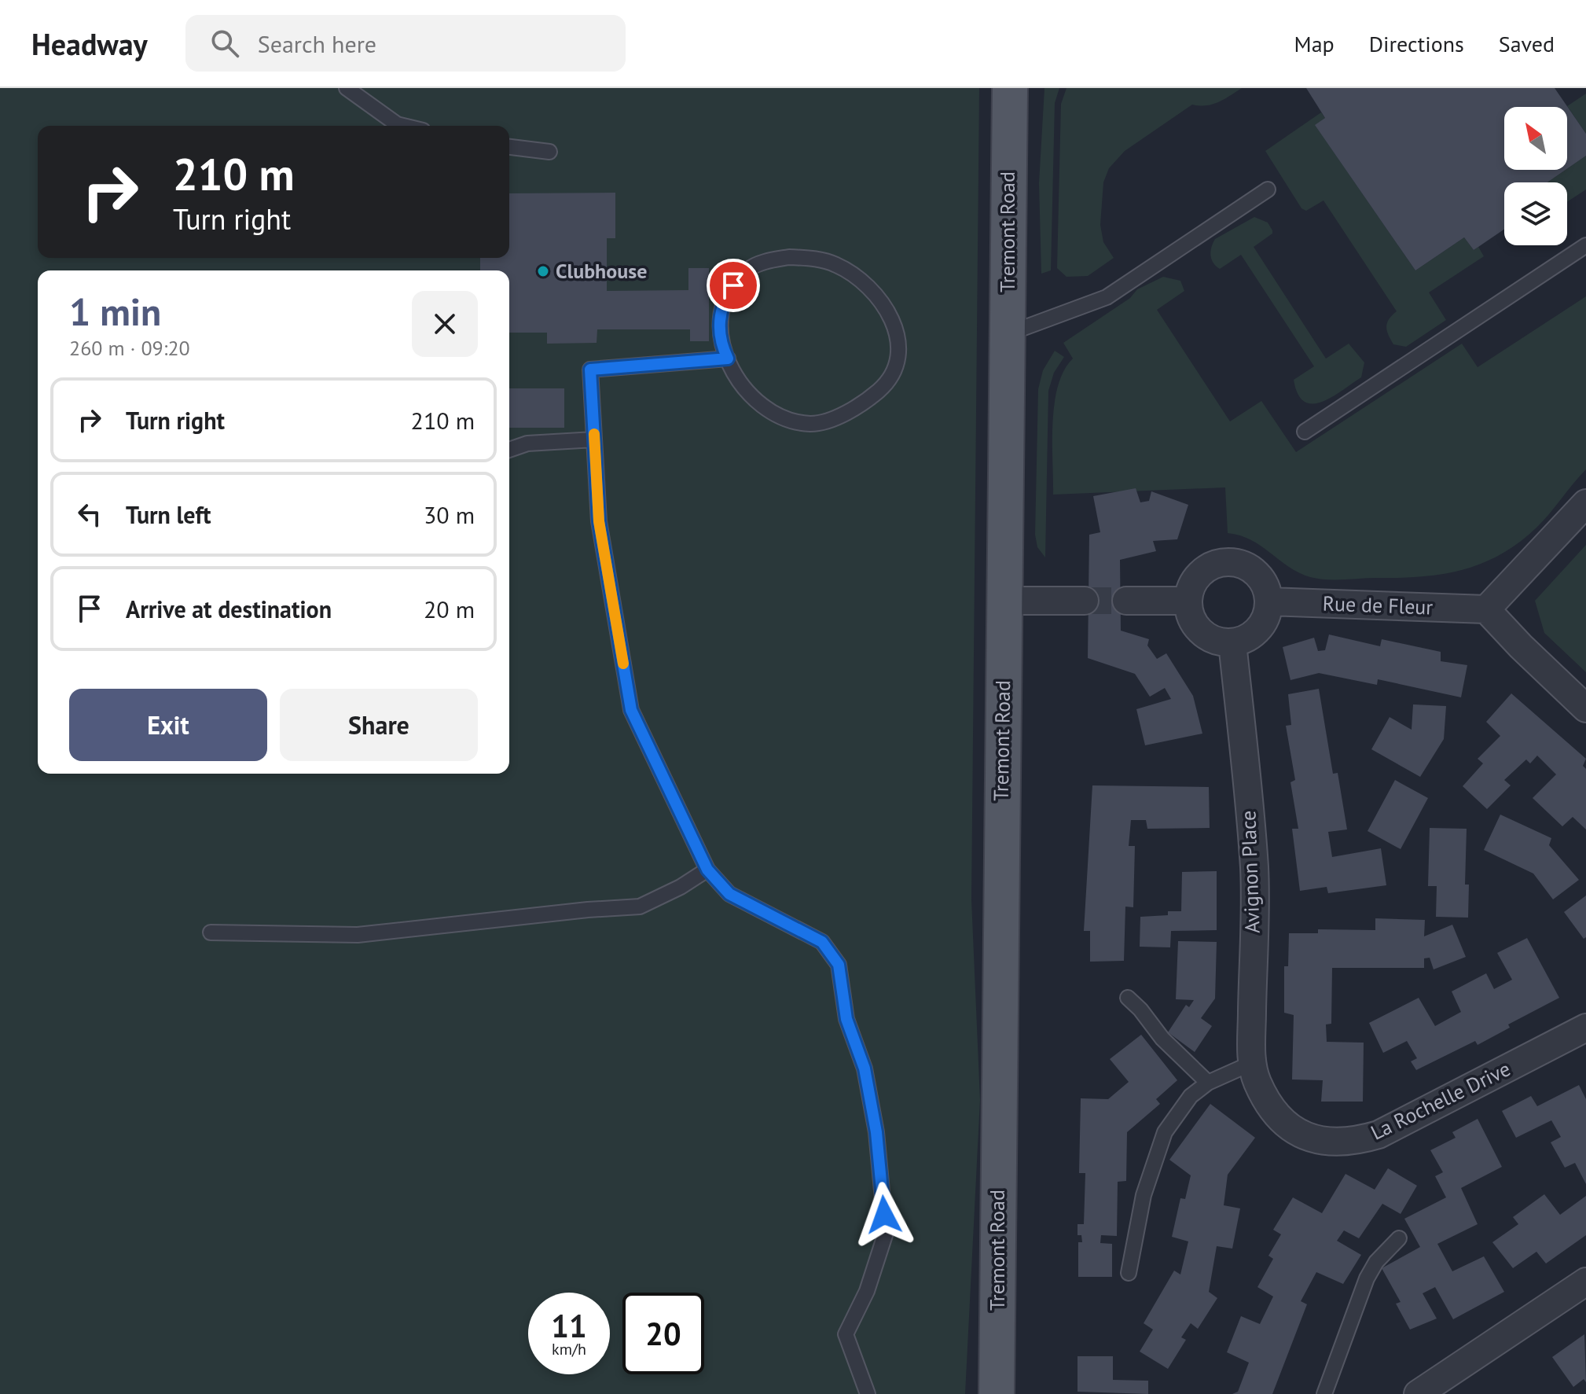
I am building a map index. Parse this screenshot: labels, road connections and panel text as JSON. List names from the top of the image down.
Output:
{
  "streets": {
    "main road": ["Tremont Road"],
    "street": ["Rue de Fleur", "Avignon Place", "La Rochelle Drive"]
  },
  "crossings": [
    ["Rue de Fleur", "Avignon Place"],
    ["Avignon Place", "La Rochelle Drive"]
  ],
  "places": ["Clubhouse"],
  "north": "top left",
  "page": {
    "header": "Headway",
    "search": "Search here",
    "nav": ["Map", "Directions", "Saved"],
    "turn": ["210 m", "Turn right"],
    "heading": ["1 min", "260 m · 09:20"],
    "list": [
      {
        "name": "Turn right",
        "value": "210 m"
      },
      {
        "name": "Turn left",
        "value": "30 m"
      },
      {
        "name": "Arrive at destination",
        "value": "20 m"
      }
    ],
    "buttons": ["Exit", "Share"],
    "speed": "11 km/h",
    "limit": "20"
  }
}
